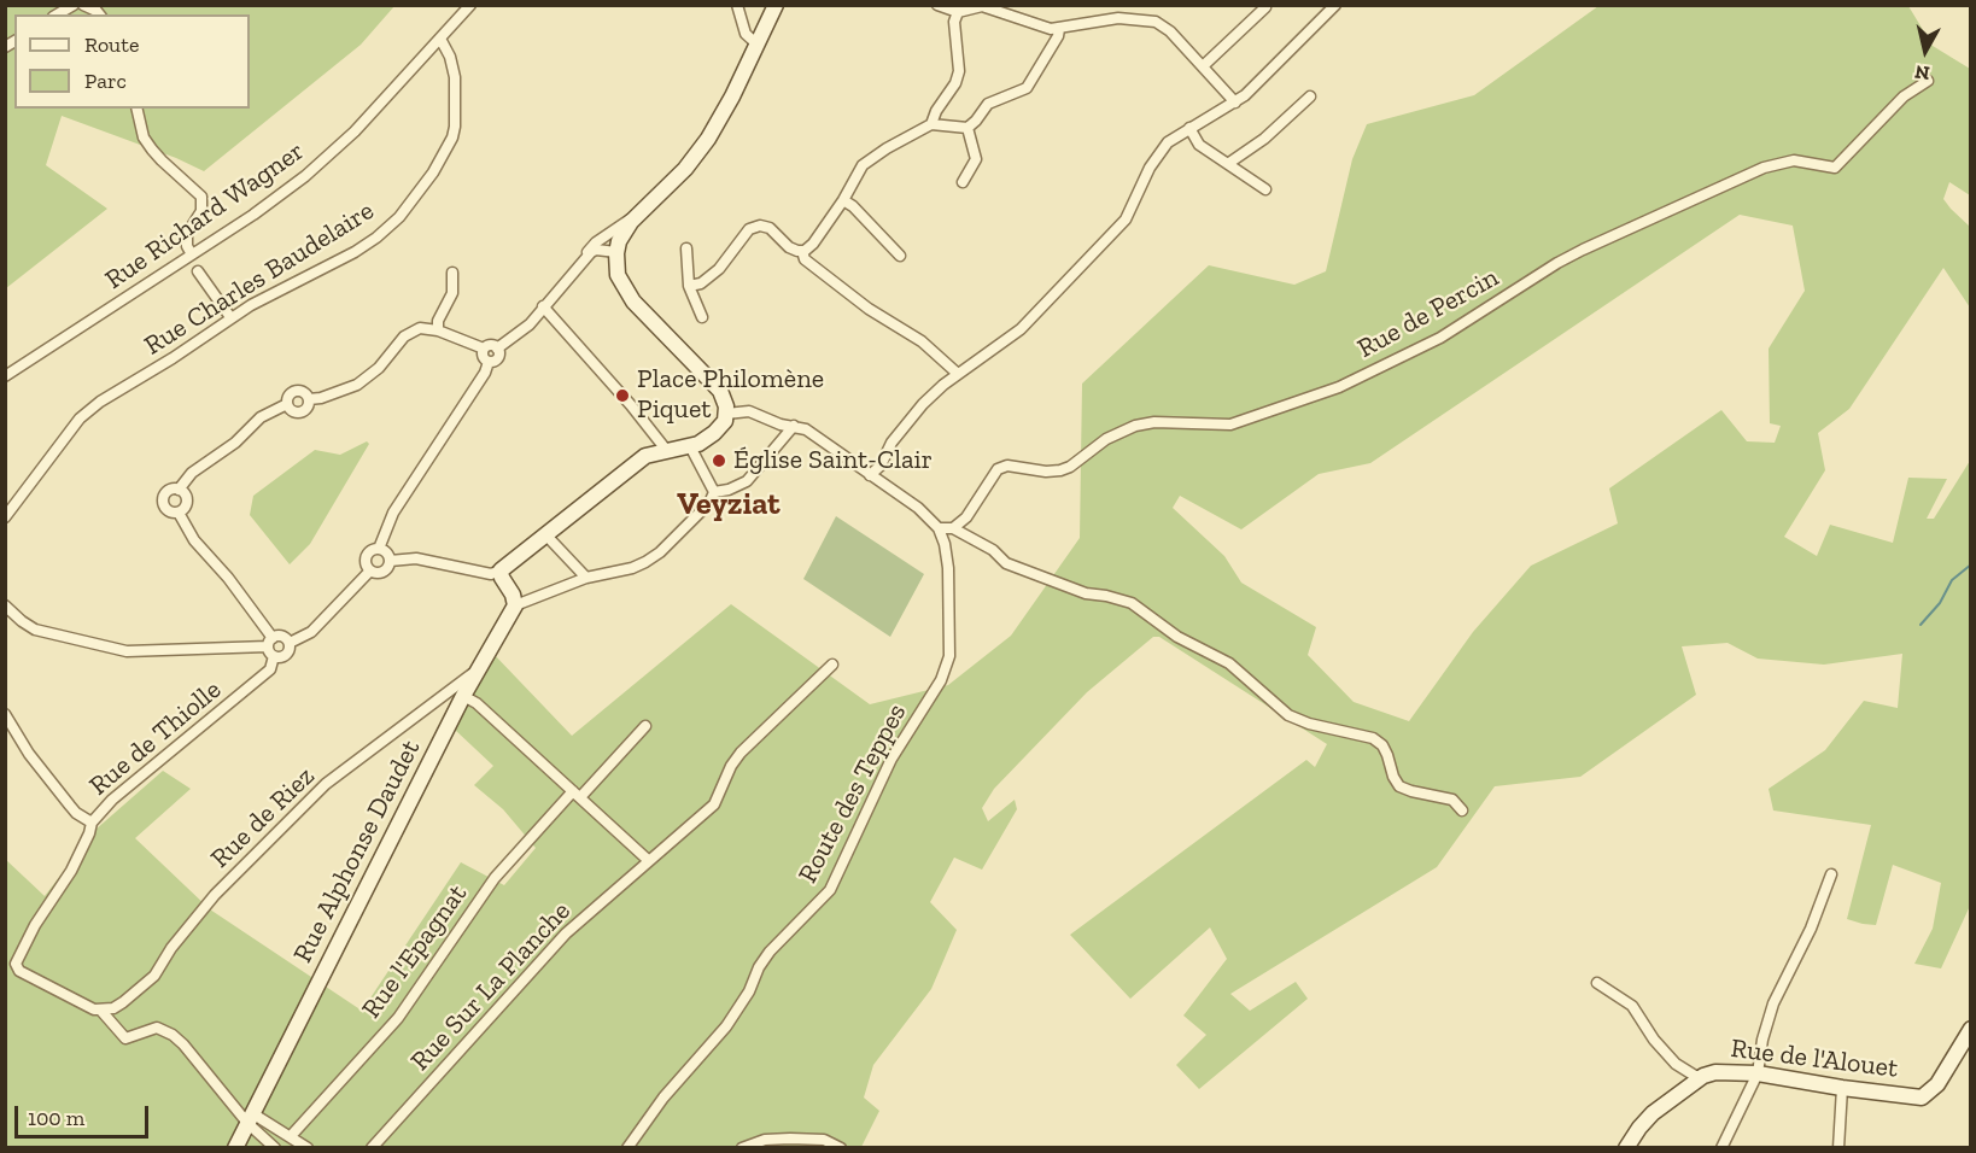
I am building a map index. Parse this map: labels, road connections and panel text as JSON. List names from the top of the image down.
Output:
{
  "streets": {
    "street": [
      "Rue Richard Wagner",
      "Rue Charles Baudelaire",
      "Rue de Percin",
      "Rue de Thiolle",
      "Route des Teppes",
      "Rue de Riez",
      "Rue Alphonse Daudet",
      "Rue l'Epagnat",
      "Rue Sur La Planche",
      "Rue de l'Alouet"
    ]
  },
  "crossings": [
    ["Rue Richard Wagner", "Rue Charles Baudelaire"],
    ["Rue de Thiolle", "Rue de Riez"],
    ["Rue de Riez", "Rue Alphonse Daudet"]
  ],
  "districts": ["Veyziat"],
  "places": ["Place Philomène Piquet", "Église Saint-Clair"],
  "legend": ["Route", "Parc"],
  "scale_bar": "100 m",
  "north": "bottom"
}
